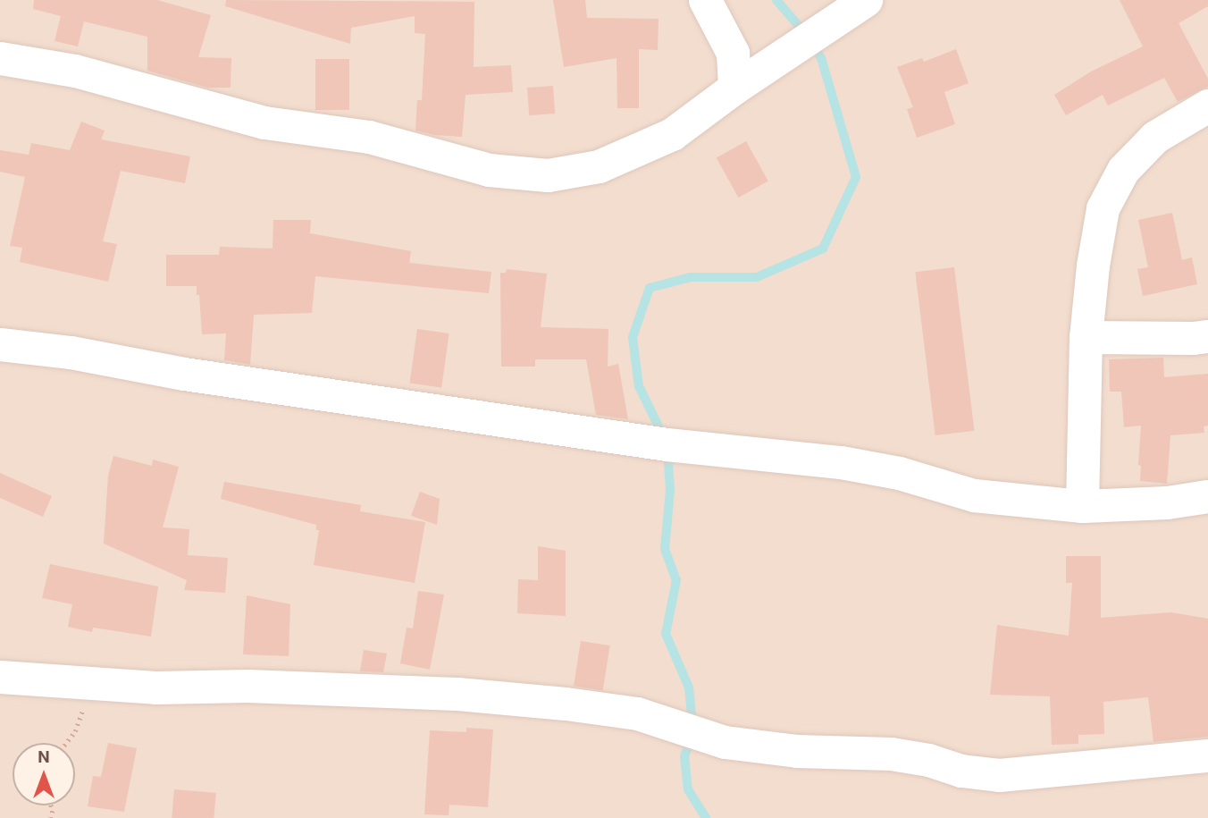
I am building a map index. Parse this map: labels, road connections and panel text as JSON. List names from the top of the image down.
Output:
{
  "north": "top"
}
